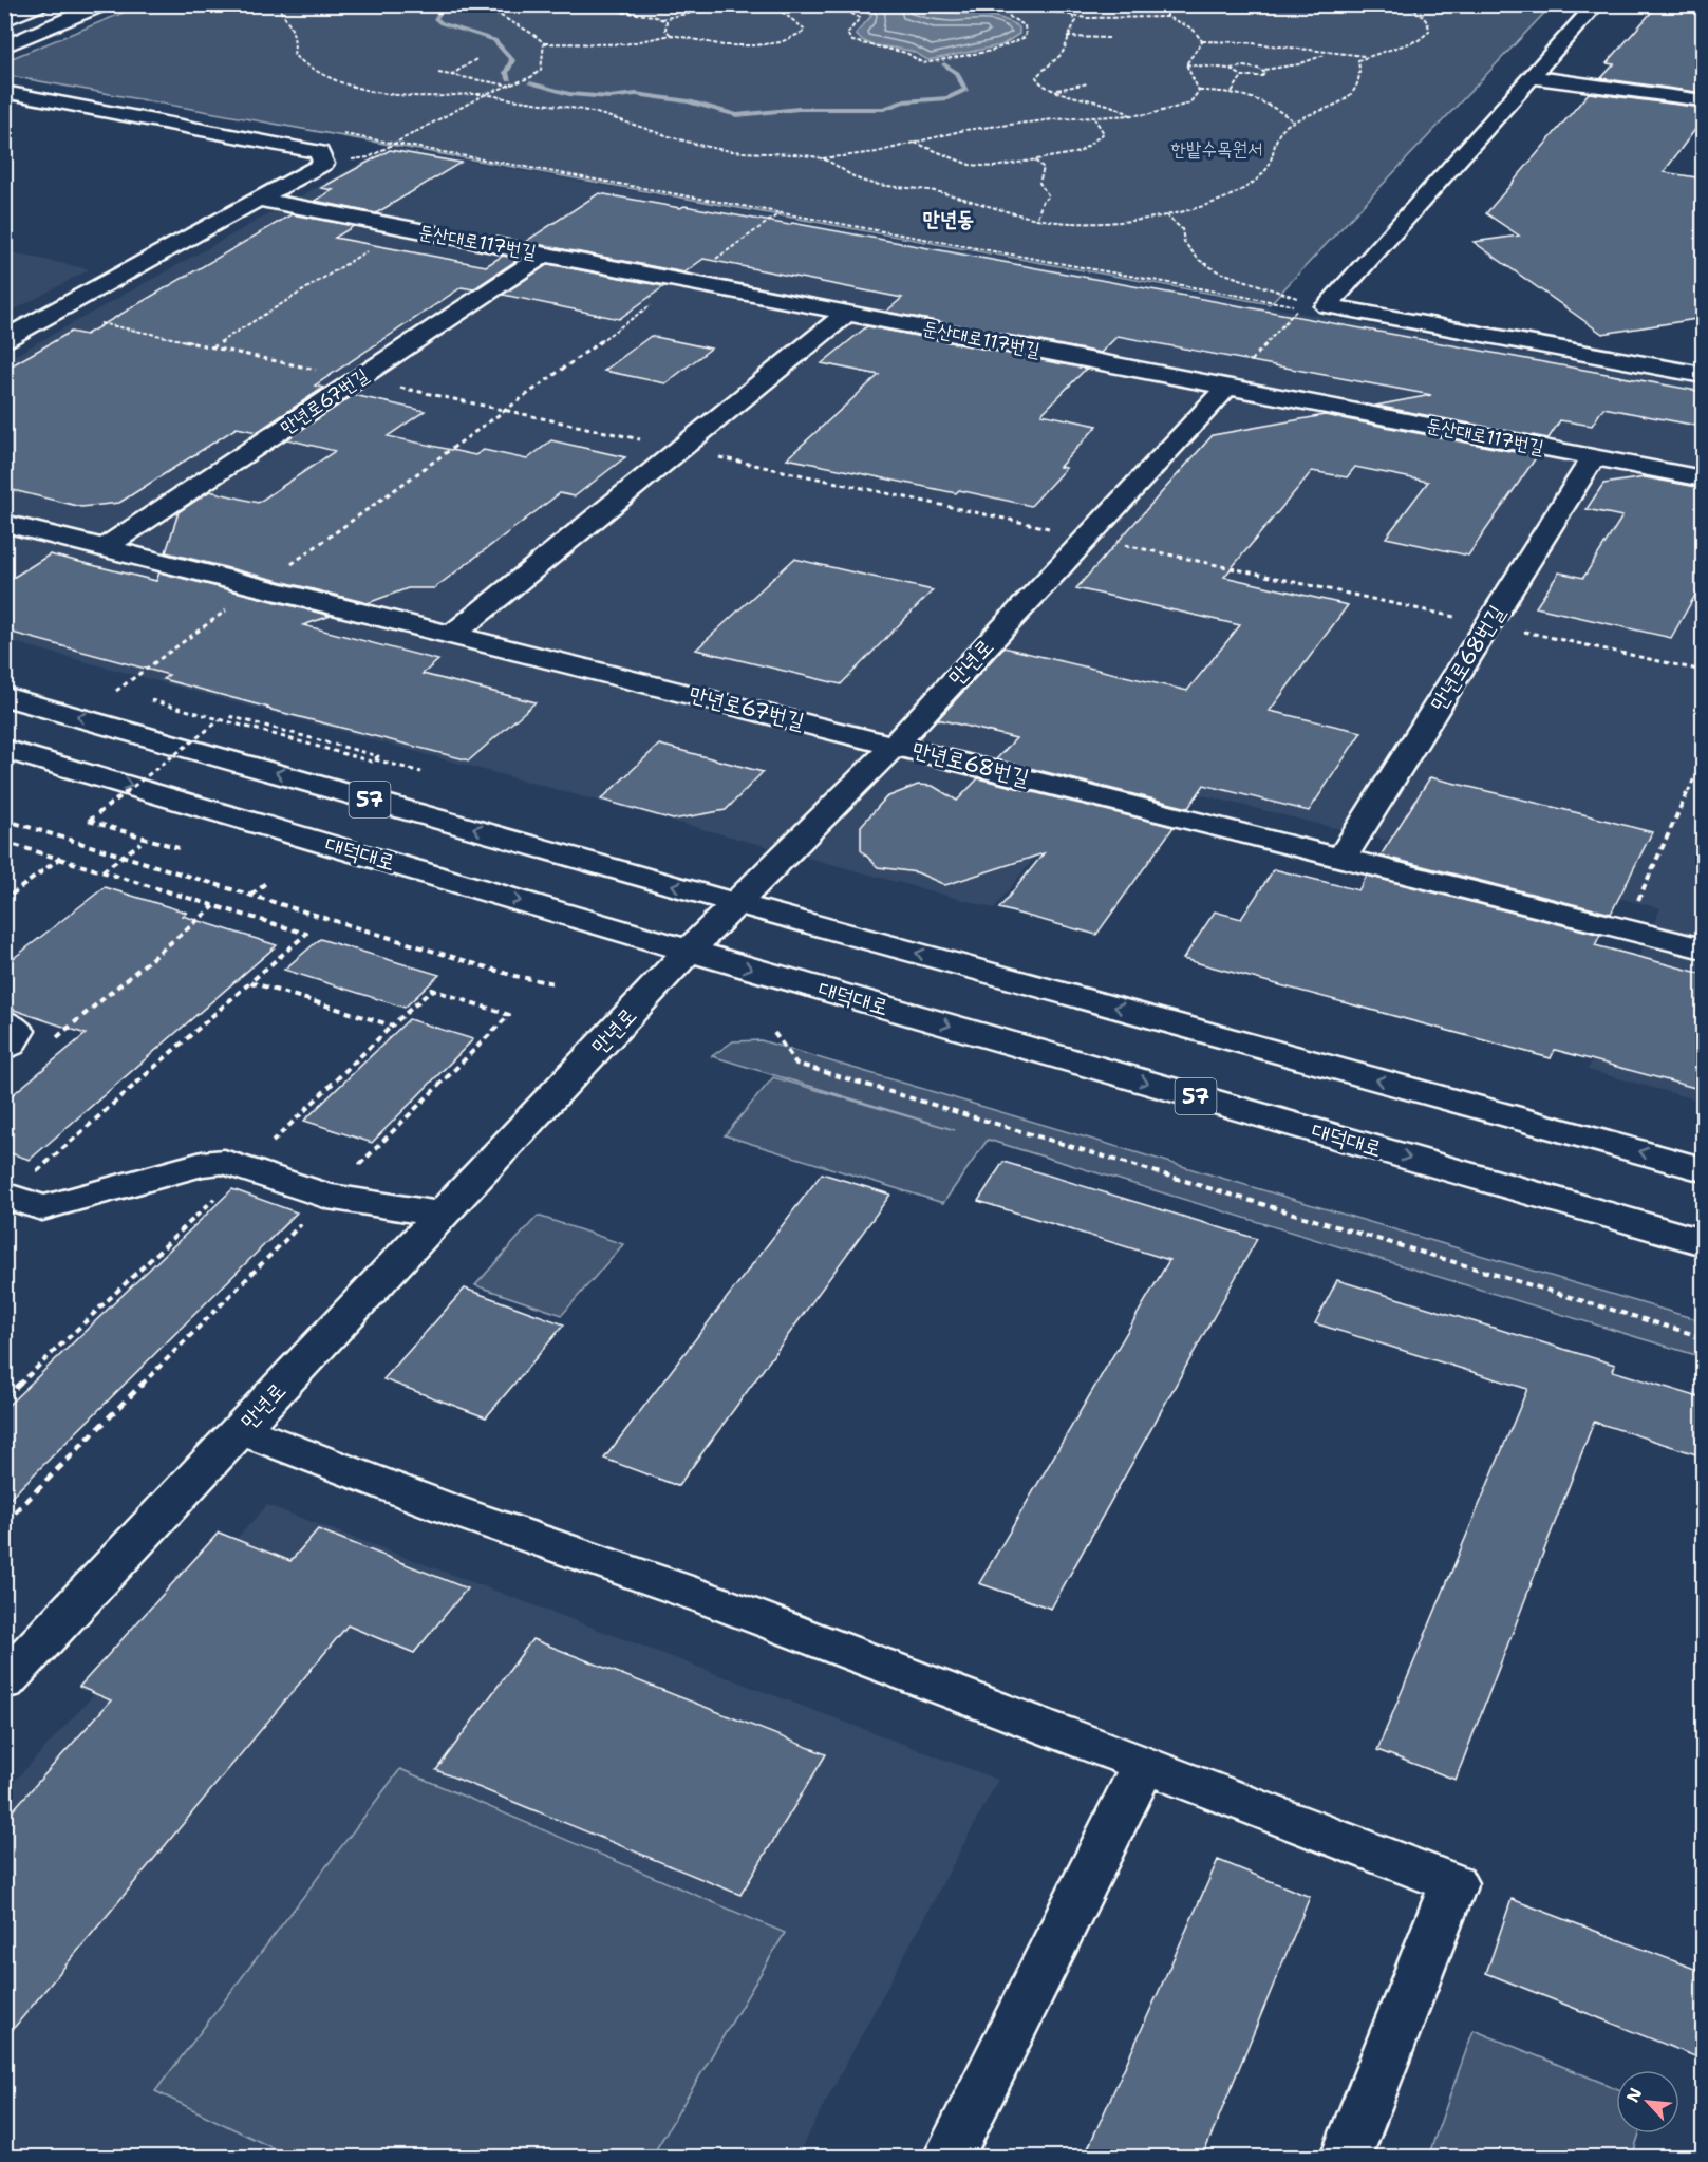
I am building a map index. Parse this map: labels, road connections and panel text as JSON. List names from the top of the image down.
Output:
{
  "streets": {
    "main road": [
      "둔산대로117번길",
      "만년로67번길",
      "만년로68번길",
      "만년로",
      "57",
      "대덕대로"
    ]
  },
  "crossings": [
    ["둔산대로117번길", "만년로67번길"],
    ["둔산대로117번길", "만년로68번길"],
    ["둔산대로117번길", "만년로"],
    ["만년로67번길", "만년로68번길"],
    ["만년로67번길", "만년로"],
    ["만년로68번길", "만년로"],
    ["만년로", "57"],
    ["만년로", "대덕대로"]
  ],
  "districts": ["만년동"],
  "parks": ["한밭수목원서"],
  "north": "top left"
}
